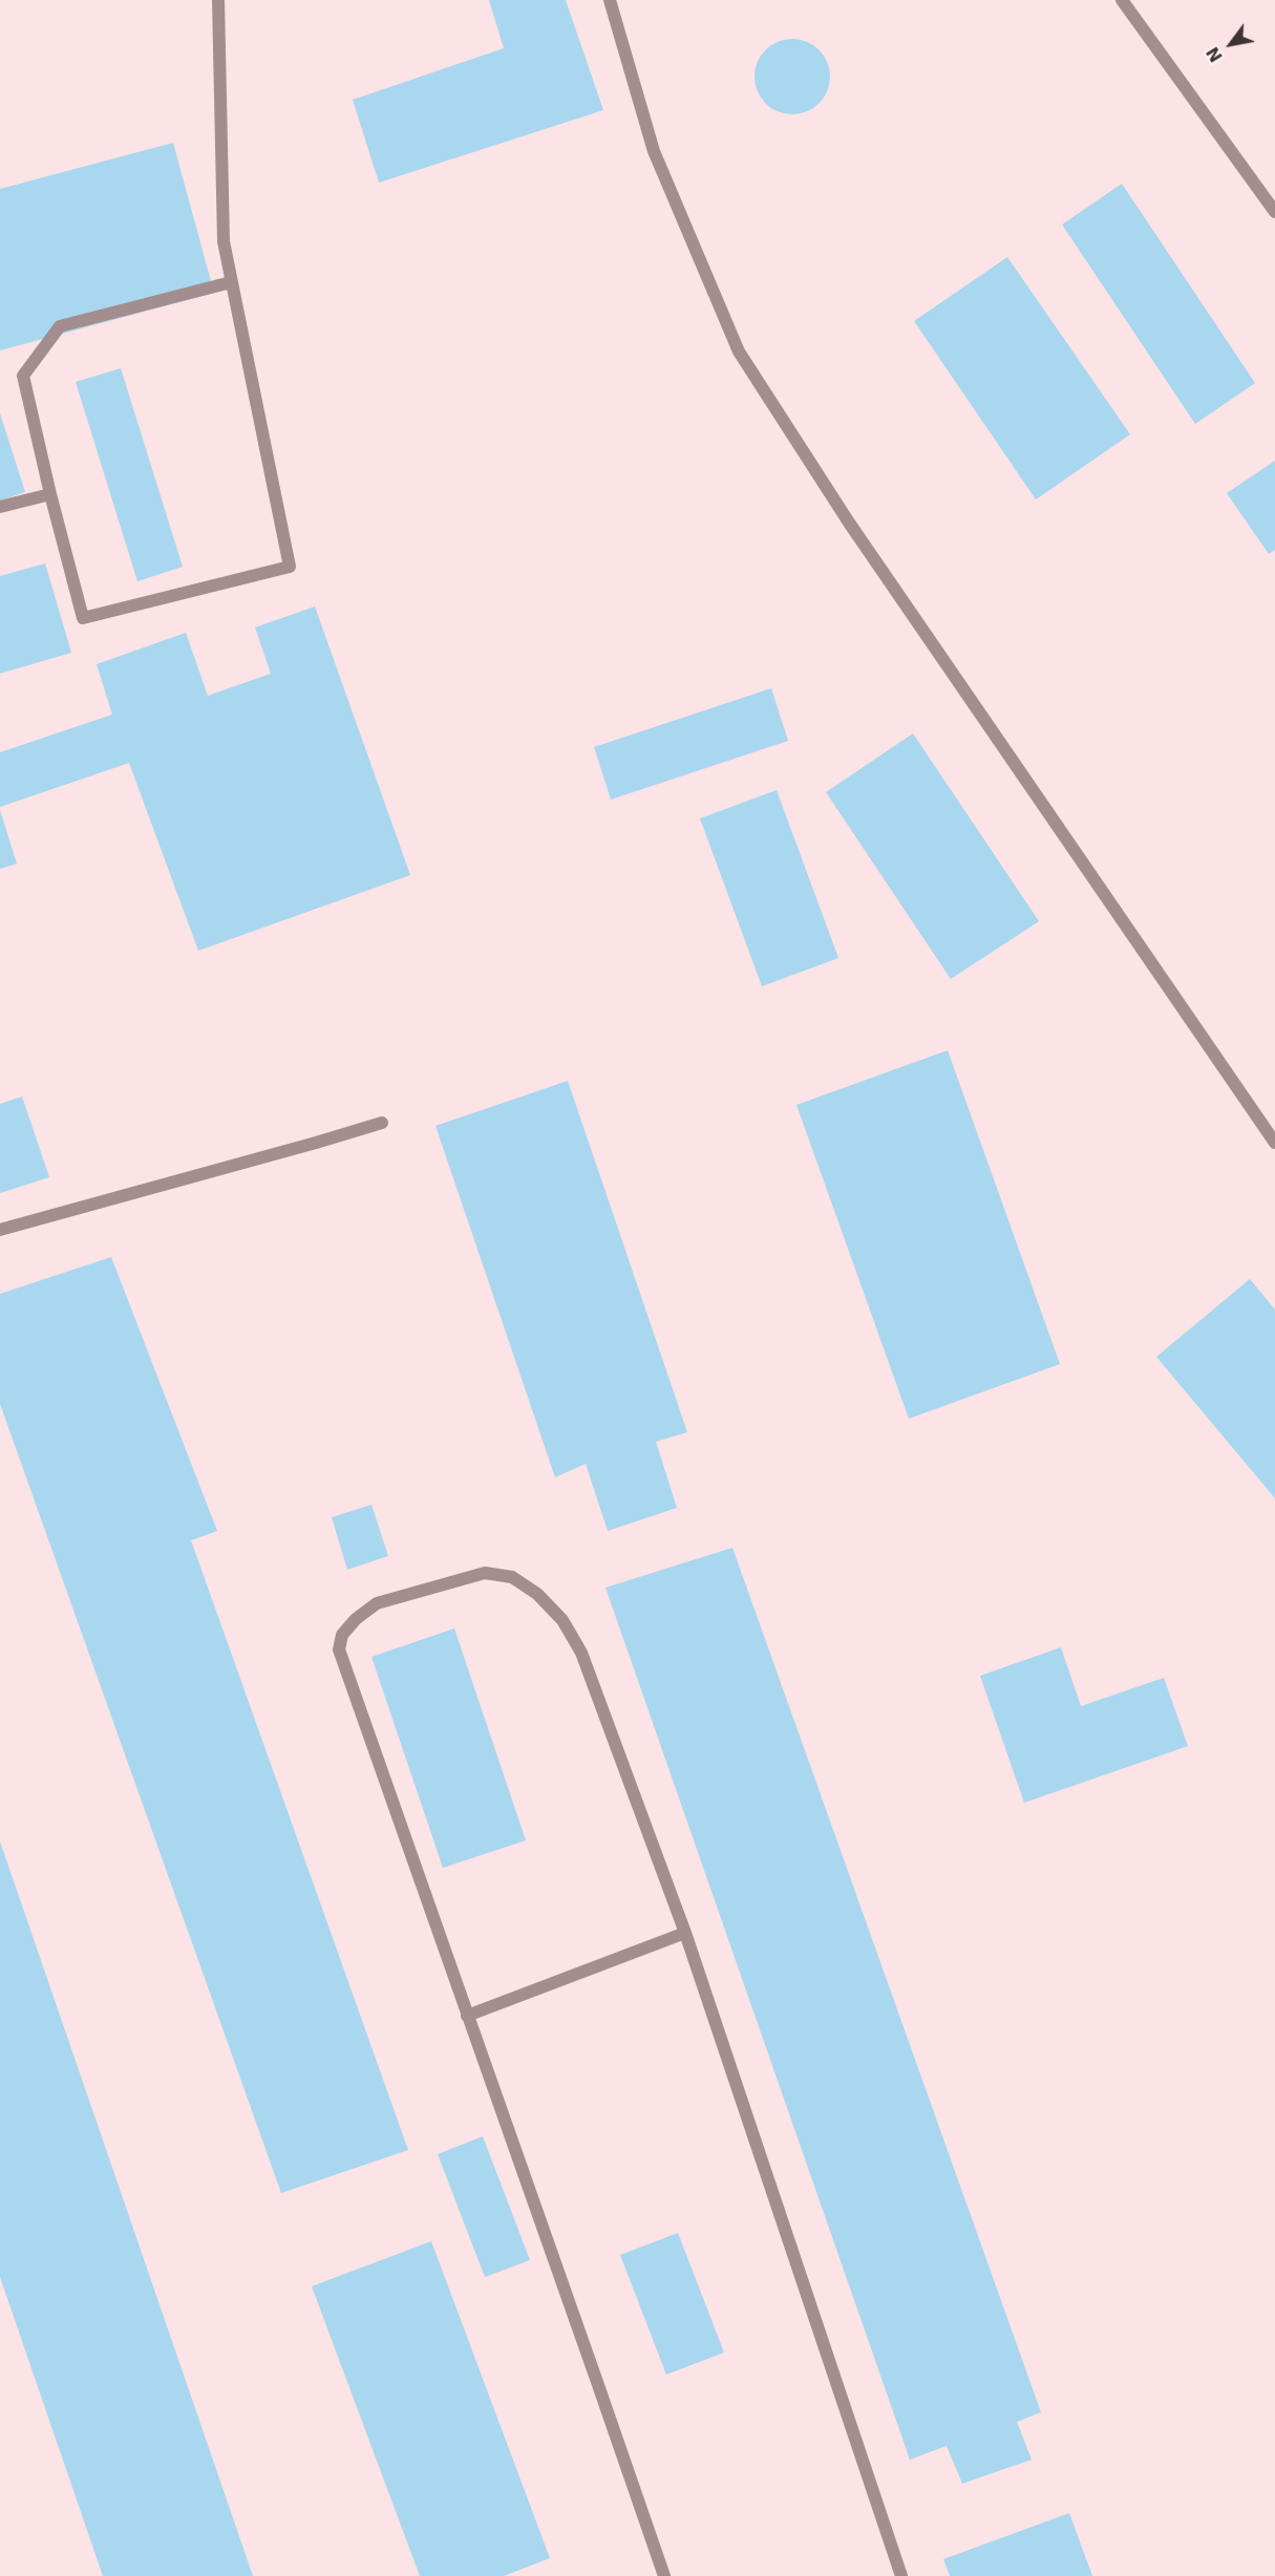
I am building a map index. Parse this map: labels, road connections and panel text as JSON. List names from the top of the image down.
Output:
{
  "north": "bottom left"
}
